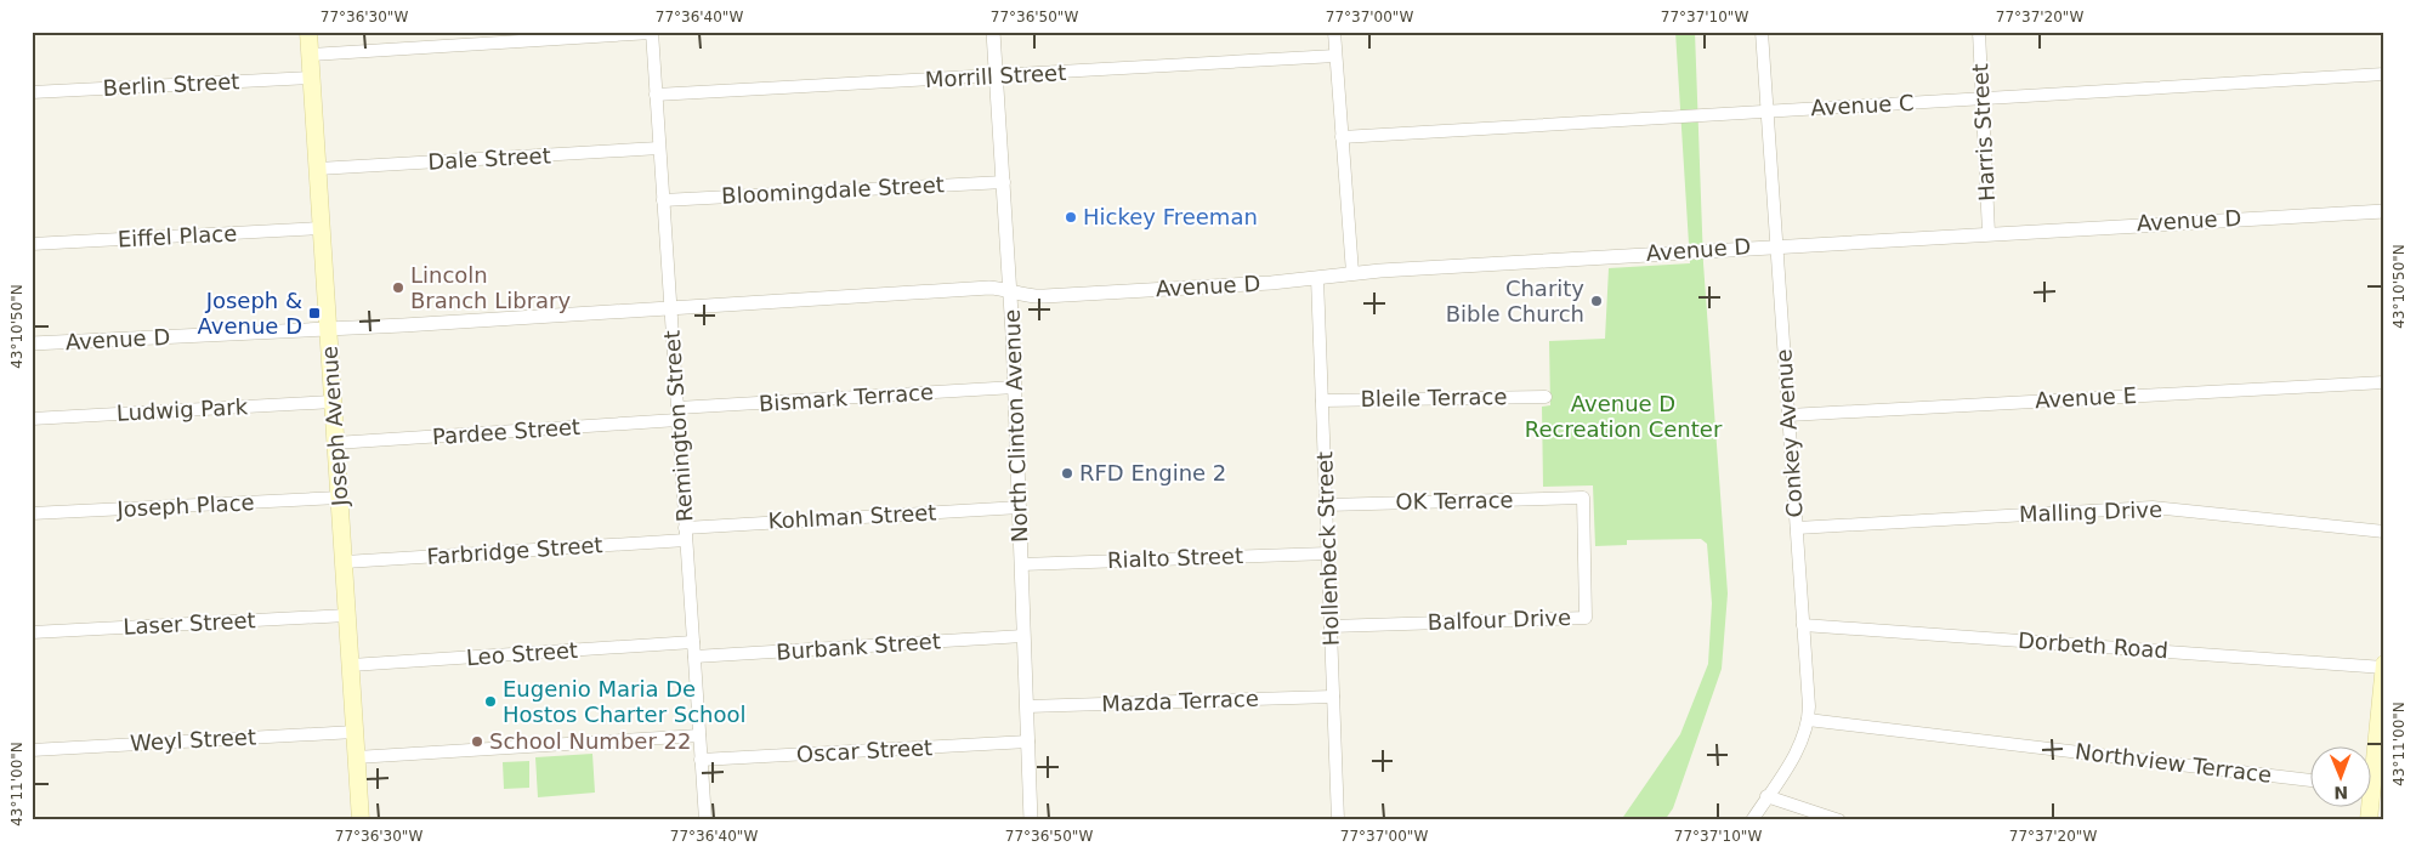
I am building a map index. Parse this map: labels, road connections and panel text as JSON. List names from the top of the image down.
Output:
{
  "streets": {
    "main road": ["Joseph Avenue"],
    "street": [
      "Morrill Street",
      "Berlin Street",
      "Avenue C",
      "Harris Street",
      "Dale Street",
      "Bloomingdale Street",
      "Avenue D",
      "Eiffel Place",
      "Bismark Terrace",
      "Bleile Terrace",
      "Avenue E",
      "Ludwig Park",
      "Remington Street",
      "North Clinton Avenue",
      "Pardee Street",
      "Conkey Avenue",
      "OK Terrace",
      "Joseph Place",
      "Malling Drive",
      "Kohlman Street",
      "Hollenbeck Street",
      "Farbridge Street",
      "Rialto Street",
      "Balfour Drive",
      "Laser Street",
      "Dorbeth Road",
      "Burbank Street",
      "Leo Street",
      "Mazda Terrace",
      "Weyl Street",
      "Oscar Street",
      "Northview Terrace"
    ]
  },
  "crossings": [
    ["Morrill Street", "Remington Street"],
    ["Morrill Street", "North Clinton Avenue"],
    ["Berlin Street", "Joseph Avenue"],
    ["Avenue C", "Harris Street"],
    ["Avenue C", "Conkey Avenue"],
    ["Harris Street", "Avenue D"],
    ["Dale Street", "Joseph Avenue"],
    ["Dale Street", "Remington Street"],
    ["Bloomingdale Street", "Remington Street"],
    ["Bloomingdale Street", "North Clinton Avenue"],
    ["Avenue D", "Joseph Avenue"],
    ["Avenue D", "Remington Street"],
    ["Avenue D", "North Clinton Avenue"],
    ["Avenue D", "Conkey Avenue"],
    ["Avenue D", "Hollenbeck Street"],
    ["Eiffel Place", "Joseph Avenue"],
    ["Bismark Terrace", "Remington Street"],
    ["Bismark Terrace", "North Clinton Avenue"],
    ["Bismark Terrace", "Pardee Street"],
    ["Bleile Terrace", "Hollenbeck Street"],
    ["Avenue E", "Conkey Avenue"],
    ["Ludwig Park", "Joseph Avenue"],
    ["Joseph Avenue", "Pardee Street"],
    ["Joseph Avenue", "Joseph Place"],
    ["Joseph Avenue", "Farbridge Street"],
    ["Joseph Avenue", "Laser Street"],
    ["Joseph Avenue", "Leo Street"],
    ["Joseph Avenue", "Weyl Street"],
    ["Remington Street", "Pardee Street"],
    ["Remington Street", "Kohlman Street"],
    ["Remington Street", "Farbridge Street"],
    ["Remington Street", "Burbank Street"],
    ["Remington Street", "Leo Street"],
    ["Remington Street", "Oscar Street"],
    ["North Clinton Avenue", "Kohlman Street"],
    ["North Clinton Avenue", "Rialto Street"],
    ["North Clinton Avenue", "Burbank Street"],
    ["North Clinton Avenue", "Mazda Terrace"],
    ["North Clinton Avenue", "Oscar Street"],
    ["Conkey Avenue", "Malling Drive"],
    ["Conkey Avenue", "Dorbeth Road"],
    ["Conkey Avenue", "Northview Terrace"],
    ["OK Terrace", "Hollenbeck Street"],
    ["OK Terrace", "Balfour Drive"],
    ["Kohlman Street", "Farbridge Street"],
    ["Hollenbeck Street", "Rialto Street"],
    ["Hollenbeck Street", "Balfour Drive"],
    ["Hollenbeck Street", "Mazda Terrace"]
  ],
  "parks": ["Avenue D Recreation Center"],
  "places": {
    "other": [
      "Hickey Freeman",
      "Lincoln Branch Library",
      "Charity Bible Church",
      "RFD Engine 2",
      "Eugenio Maria De Hostos Charter School",
      "School Number 22"
    ],
    "transit": ["Joseph & Avenue D"]
  },
  "north": "bottom",
  "coordinates": [
    "77°36'30\"W",
    "77°36'40\"W",
    "77°36'50\"W",
    "77°37'00\"W",
    "77°37'10\"W",
    "77°37'20\"W",
    "43°10'50\"N",
    "43°11'00\"N"
  ]
}
